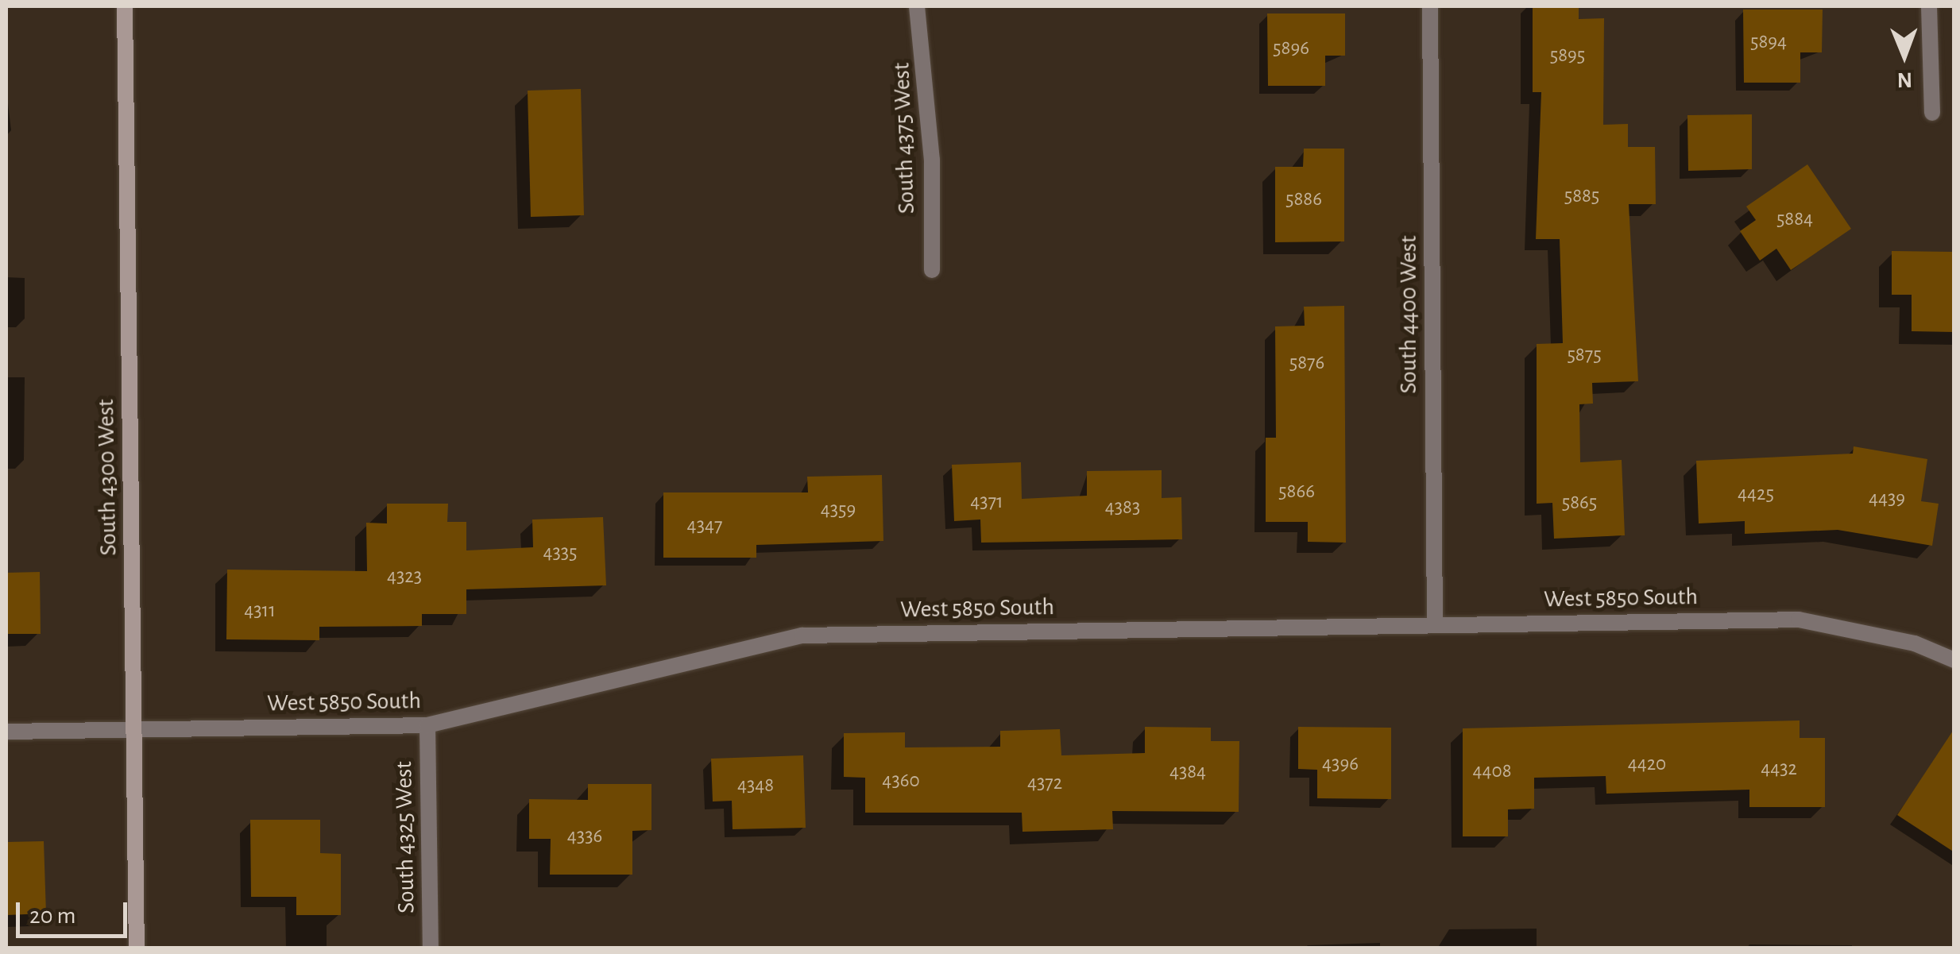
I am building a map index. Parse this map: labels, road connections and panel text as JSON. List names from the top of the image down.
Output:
{
  "streets": {
    "main road": ["South 4300 West"],
    "street": [
      "South 4375 West",
      "South 4400 West",
      "West 5850 South",
      "South 4325 West"
    ]
  },
  "crossings": [
    ["South 4400 West", "West 5850 South"],
    ["South 4300 West", "West 5850 South"],
    ["West 5850 South", "South 4325 West"]
  ],
  "house_numbers": [
    "5894",
    "5896",
    "5895",
    "5885",
    "5886",
    "5884",
    "5875",
    "5876",
    "5866",
    "4425",
    "4439",
    "4371",
    "5865",
    "4383",
    "4359",
    "4347",
    "4335",
    "4323",
    "4311",
    "4396",
    "4420",
    "4432",
    "4408",
    "4384",
    "4360",
    "4372",
    "4348",
    "4336"
  ],
  "scale_bar": "20 m",
  "north": "bottom"
}
